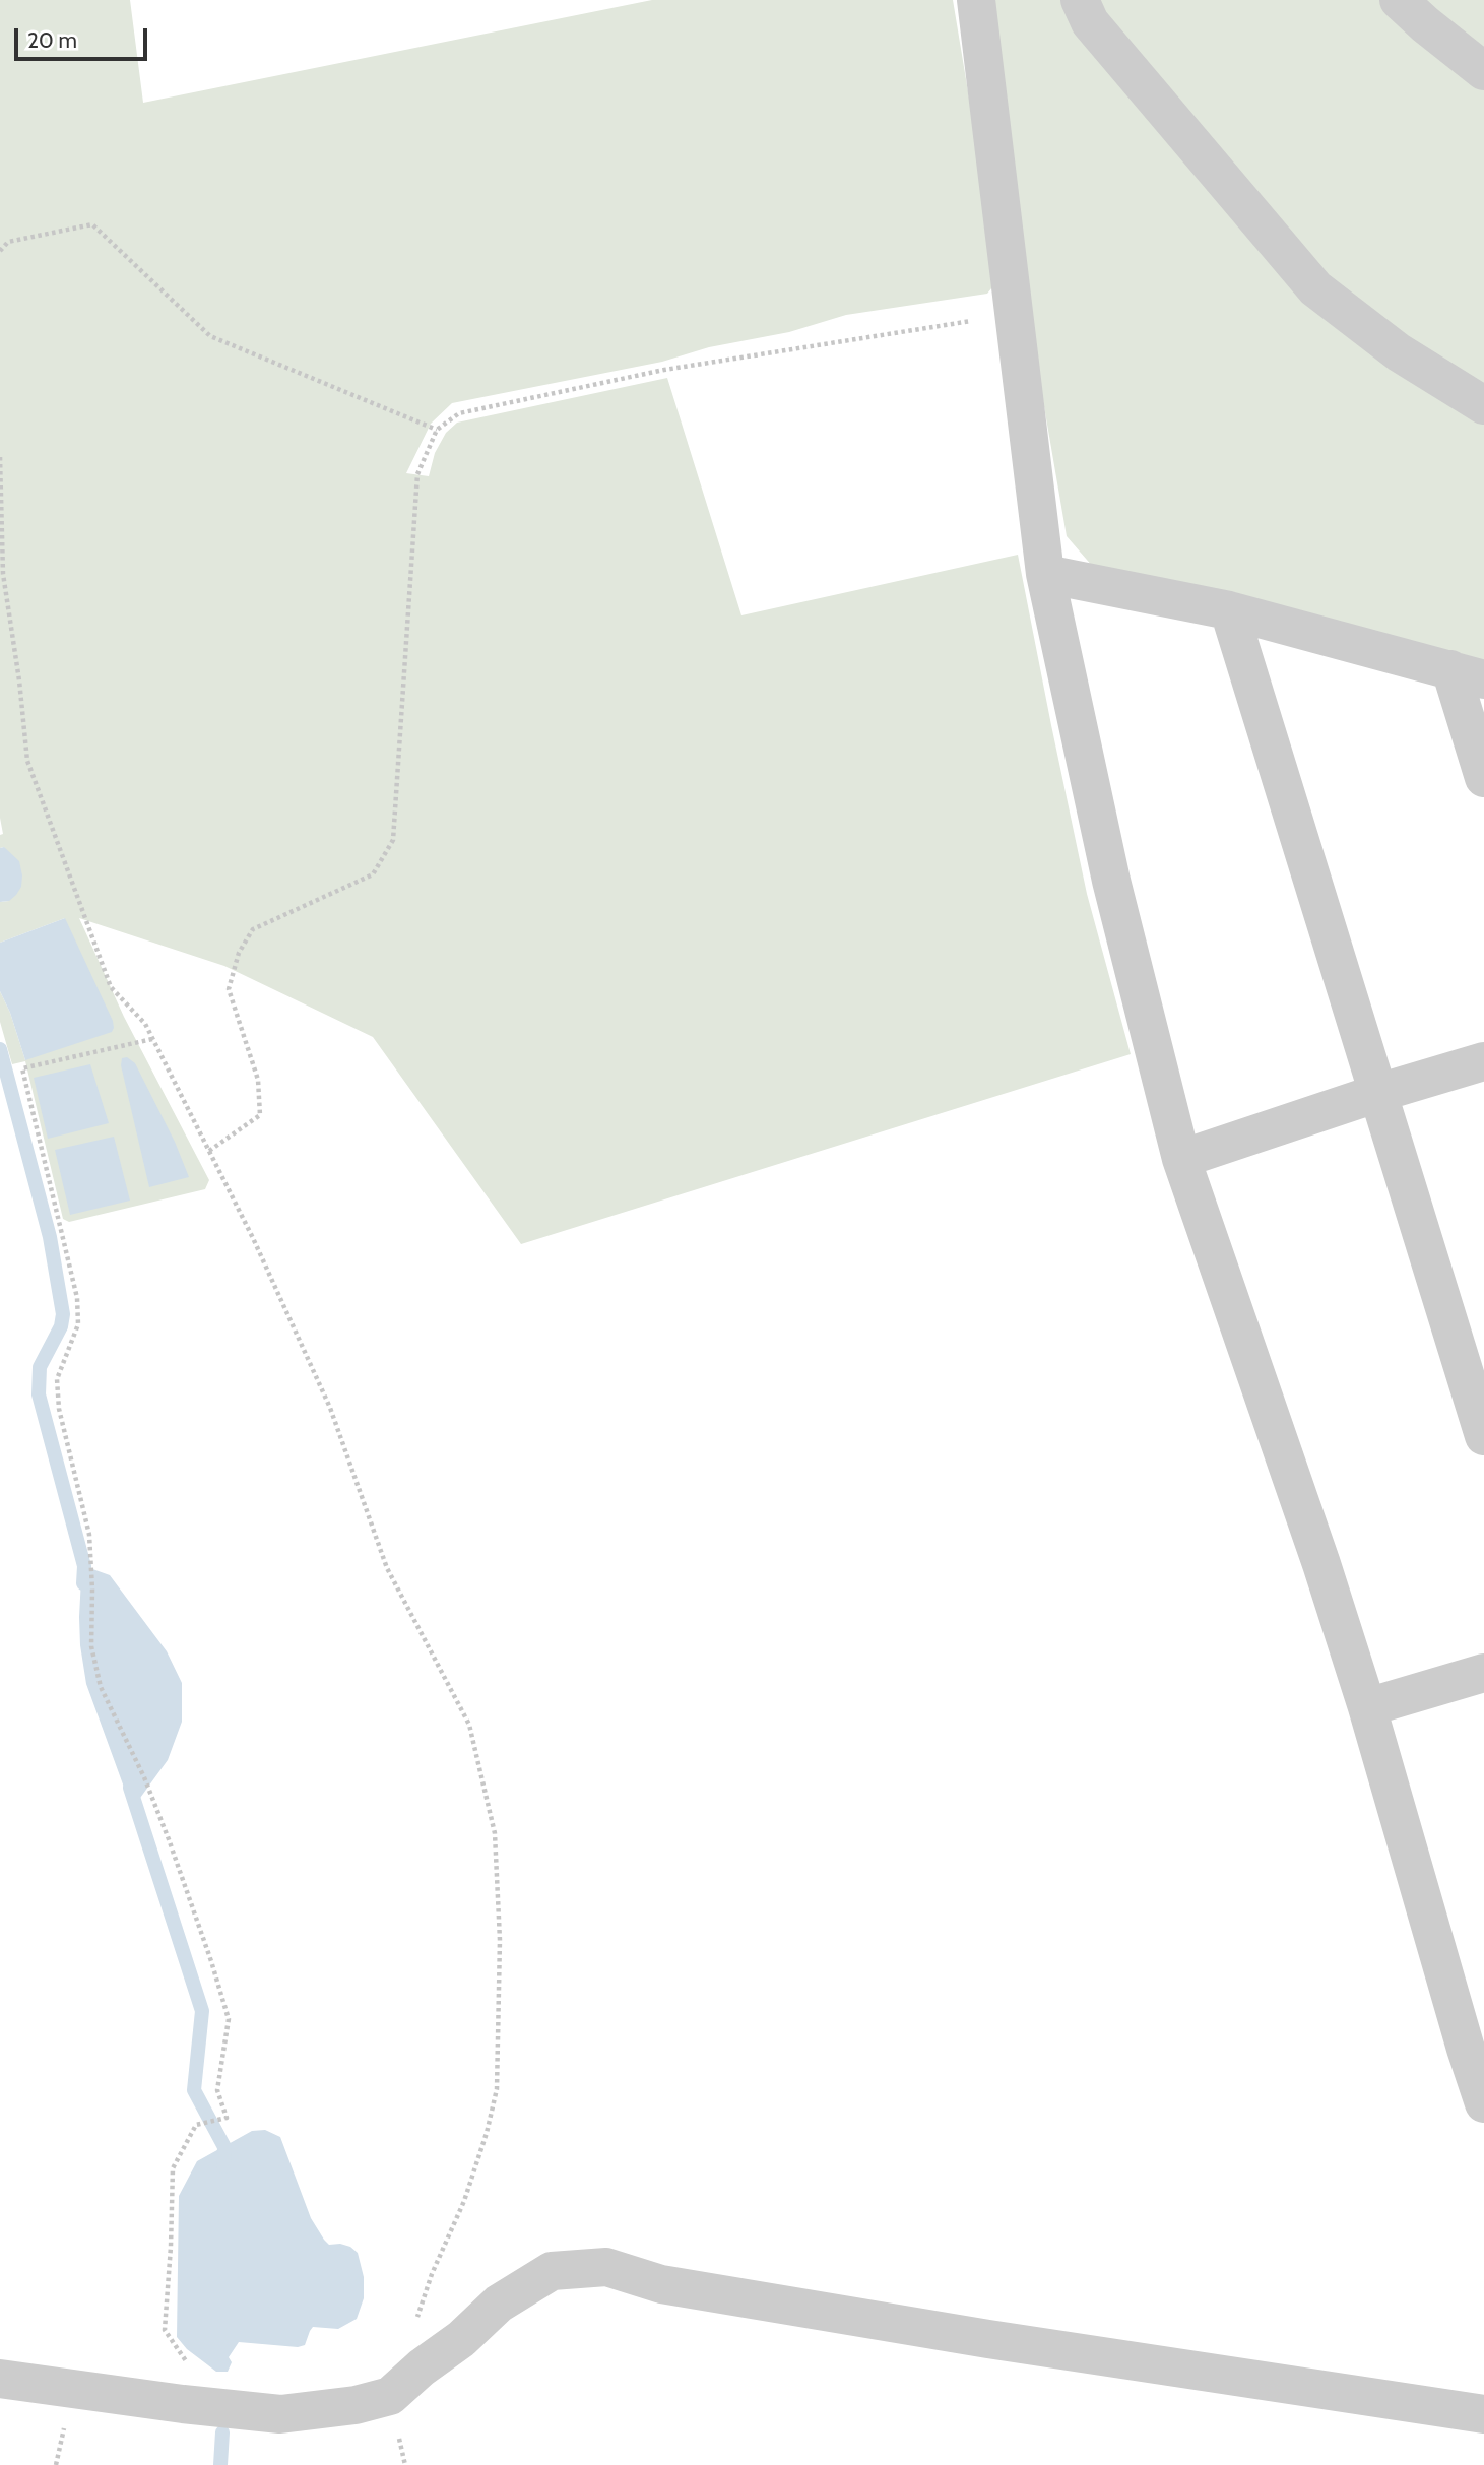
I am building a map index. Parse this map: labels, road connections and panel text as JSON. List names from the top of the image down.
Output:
{
  "scale_bar": "20 m"
}
